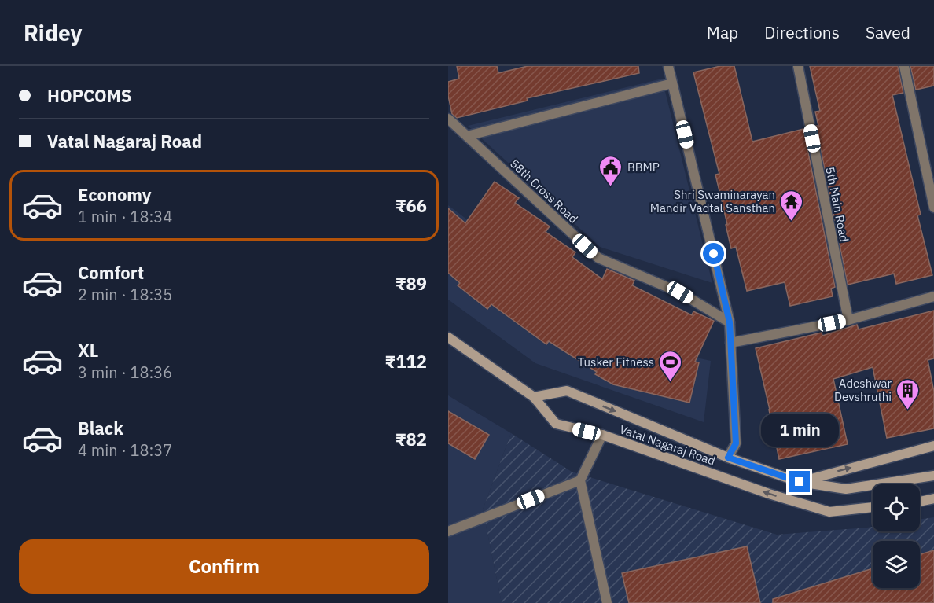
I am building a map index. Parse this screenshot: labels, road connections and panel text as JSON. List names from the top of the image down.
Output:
{
  "streets": {
    "main road": ["Vatal Nagaraj Road"],
    "street": ["58th Cross Road", "5th Main Road"]
  },
  "places": {
    "public building": ["BBMP"],
    "temple": ["Shri Swaminarayan Mandir Vadtal Sansthan"],
    "sports": ["Tusker Fitness"],
    "building": ["Adeshwar Devshruthi"]
  },
  "page": {
    "header": "Ridey",
    "nav": ["Map", "Directions", "Saved"],
    "banner": ["HOPCOMS", "Vatal Nagaraj Road"],
    "list": [
      {
        "name": "Economy",
        "note": "1 min · 18:34",
        "value": "₹66"
      },
      {
        "name": "Comfort",
        "note": "2 min · 18:35",
        "value": "₹89"
      },
      {
        "name": "XL",
        "note": "3 min · 18:36",
        "value": "₹112"
      },
      {
        "name": "Black",
        "note": "4 min · 18:37",
        "value": "₹82"
      }
    ],
    "bubble": "1 min",
    "buttons": "Confirm"
  }
}
